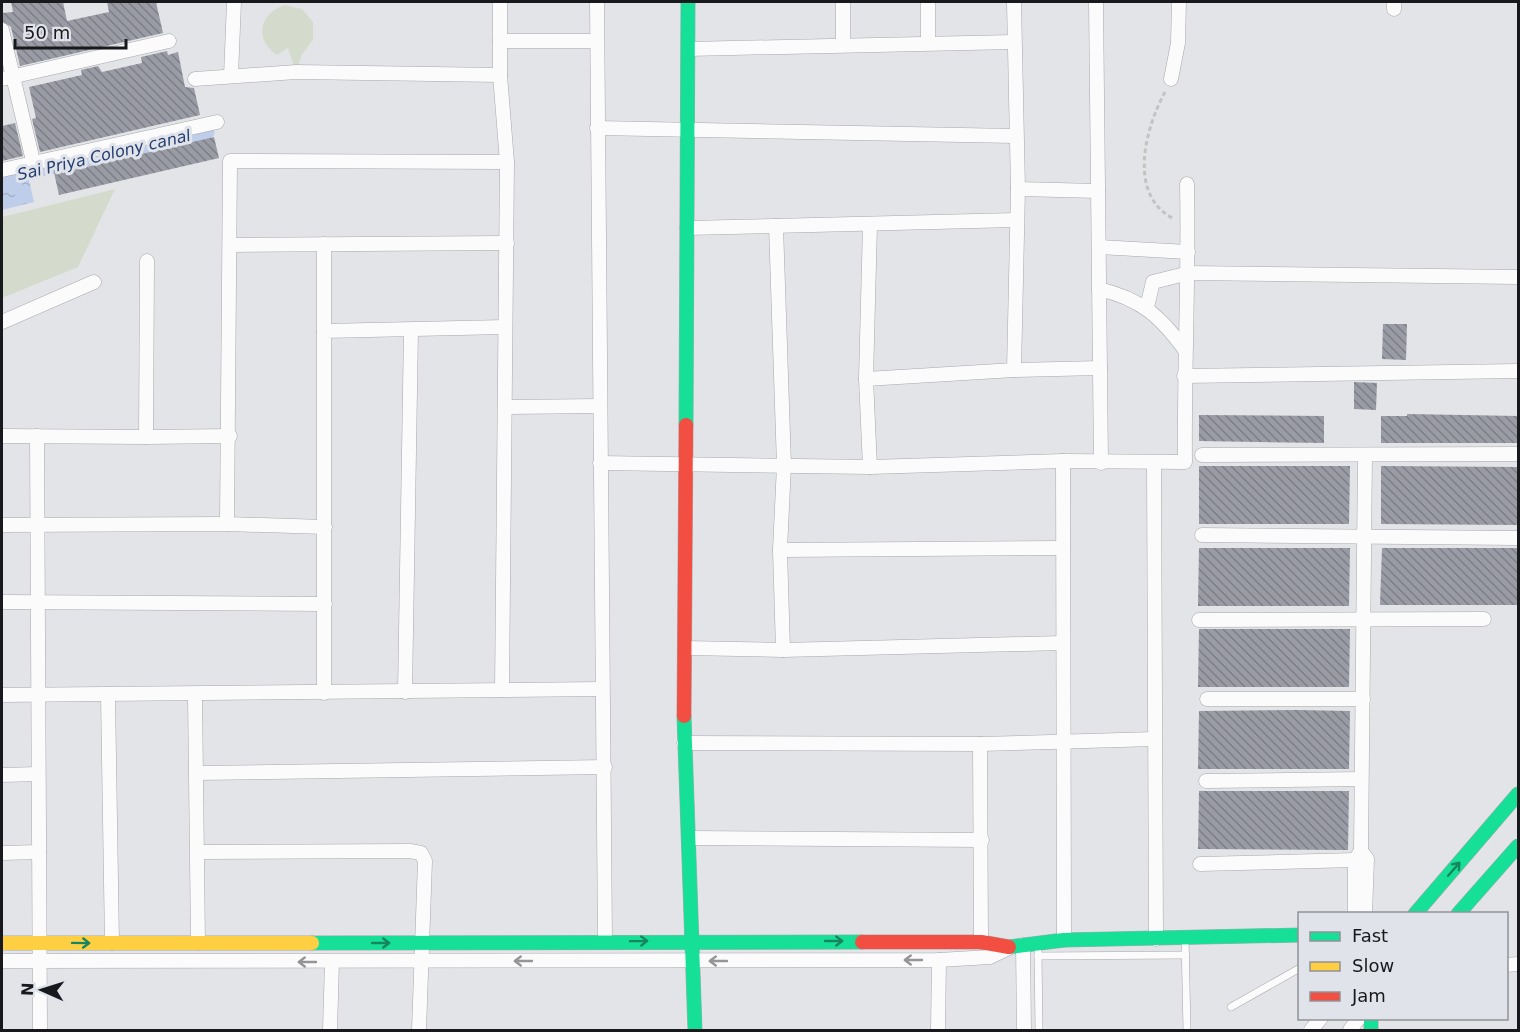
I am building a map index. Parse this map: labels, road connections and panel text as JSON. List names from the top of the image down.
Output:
{
  "water": ["Sai Priya Colony canal"],
  "legend": ["Fast", "Slow", "Jam"],
  "scale_bar": "50 m",
  "north": "left"
}
